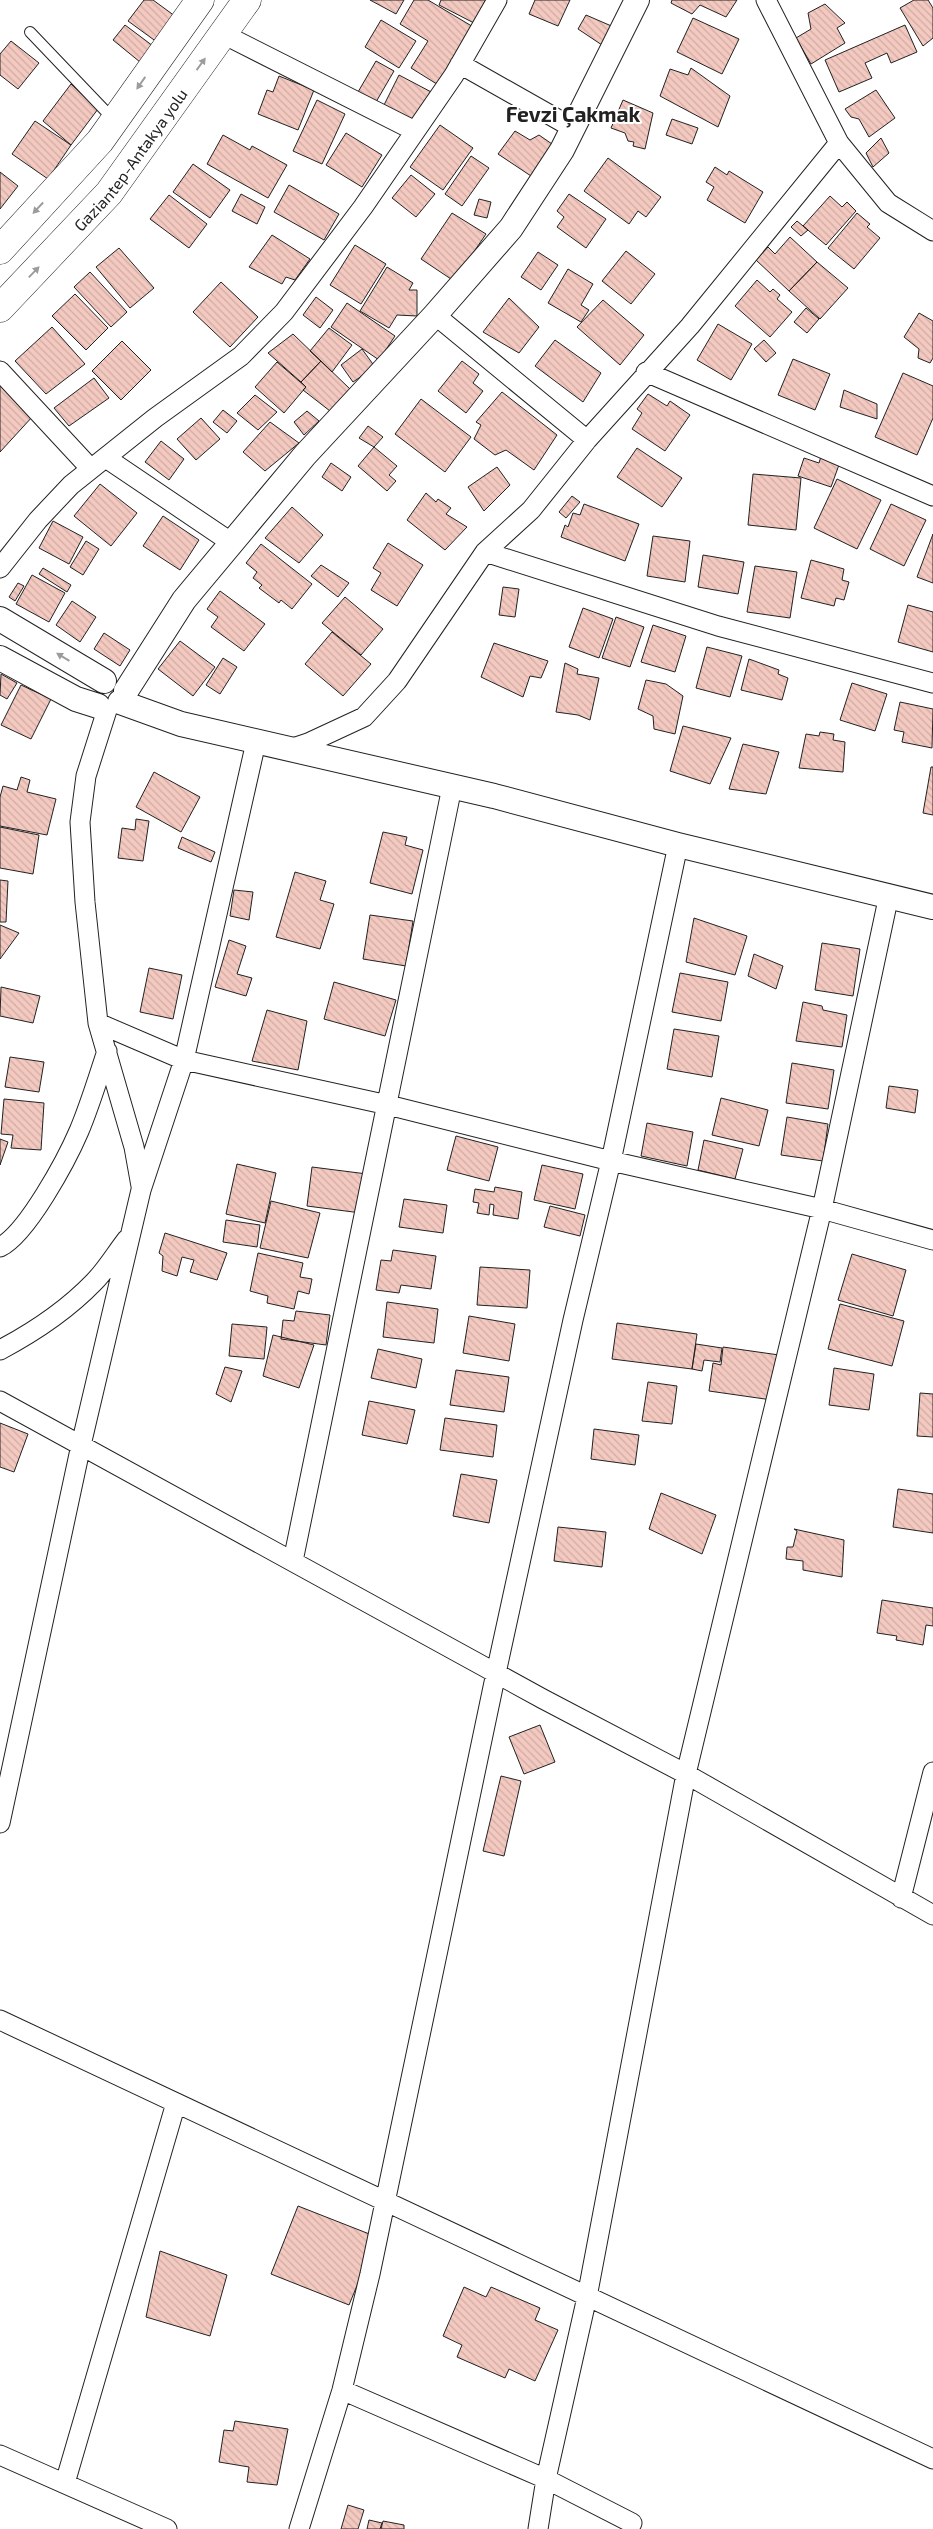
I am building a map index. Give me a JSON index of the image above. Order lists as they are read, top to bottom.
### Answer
{
  "streets": {
    "main road": ["Gaziantep-Antakya yolu"]
  },
  "districts": ["Fevzi Çakmak"]
}
